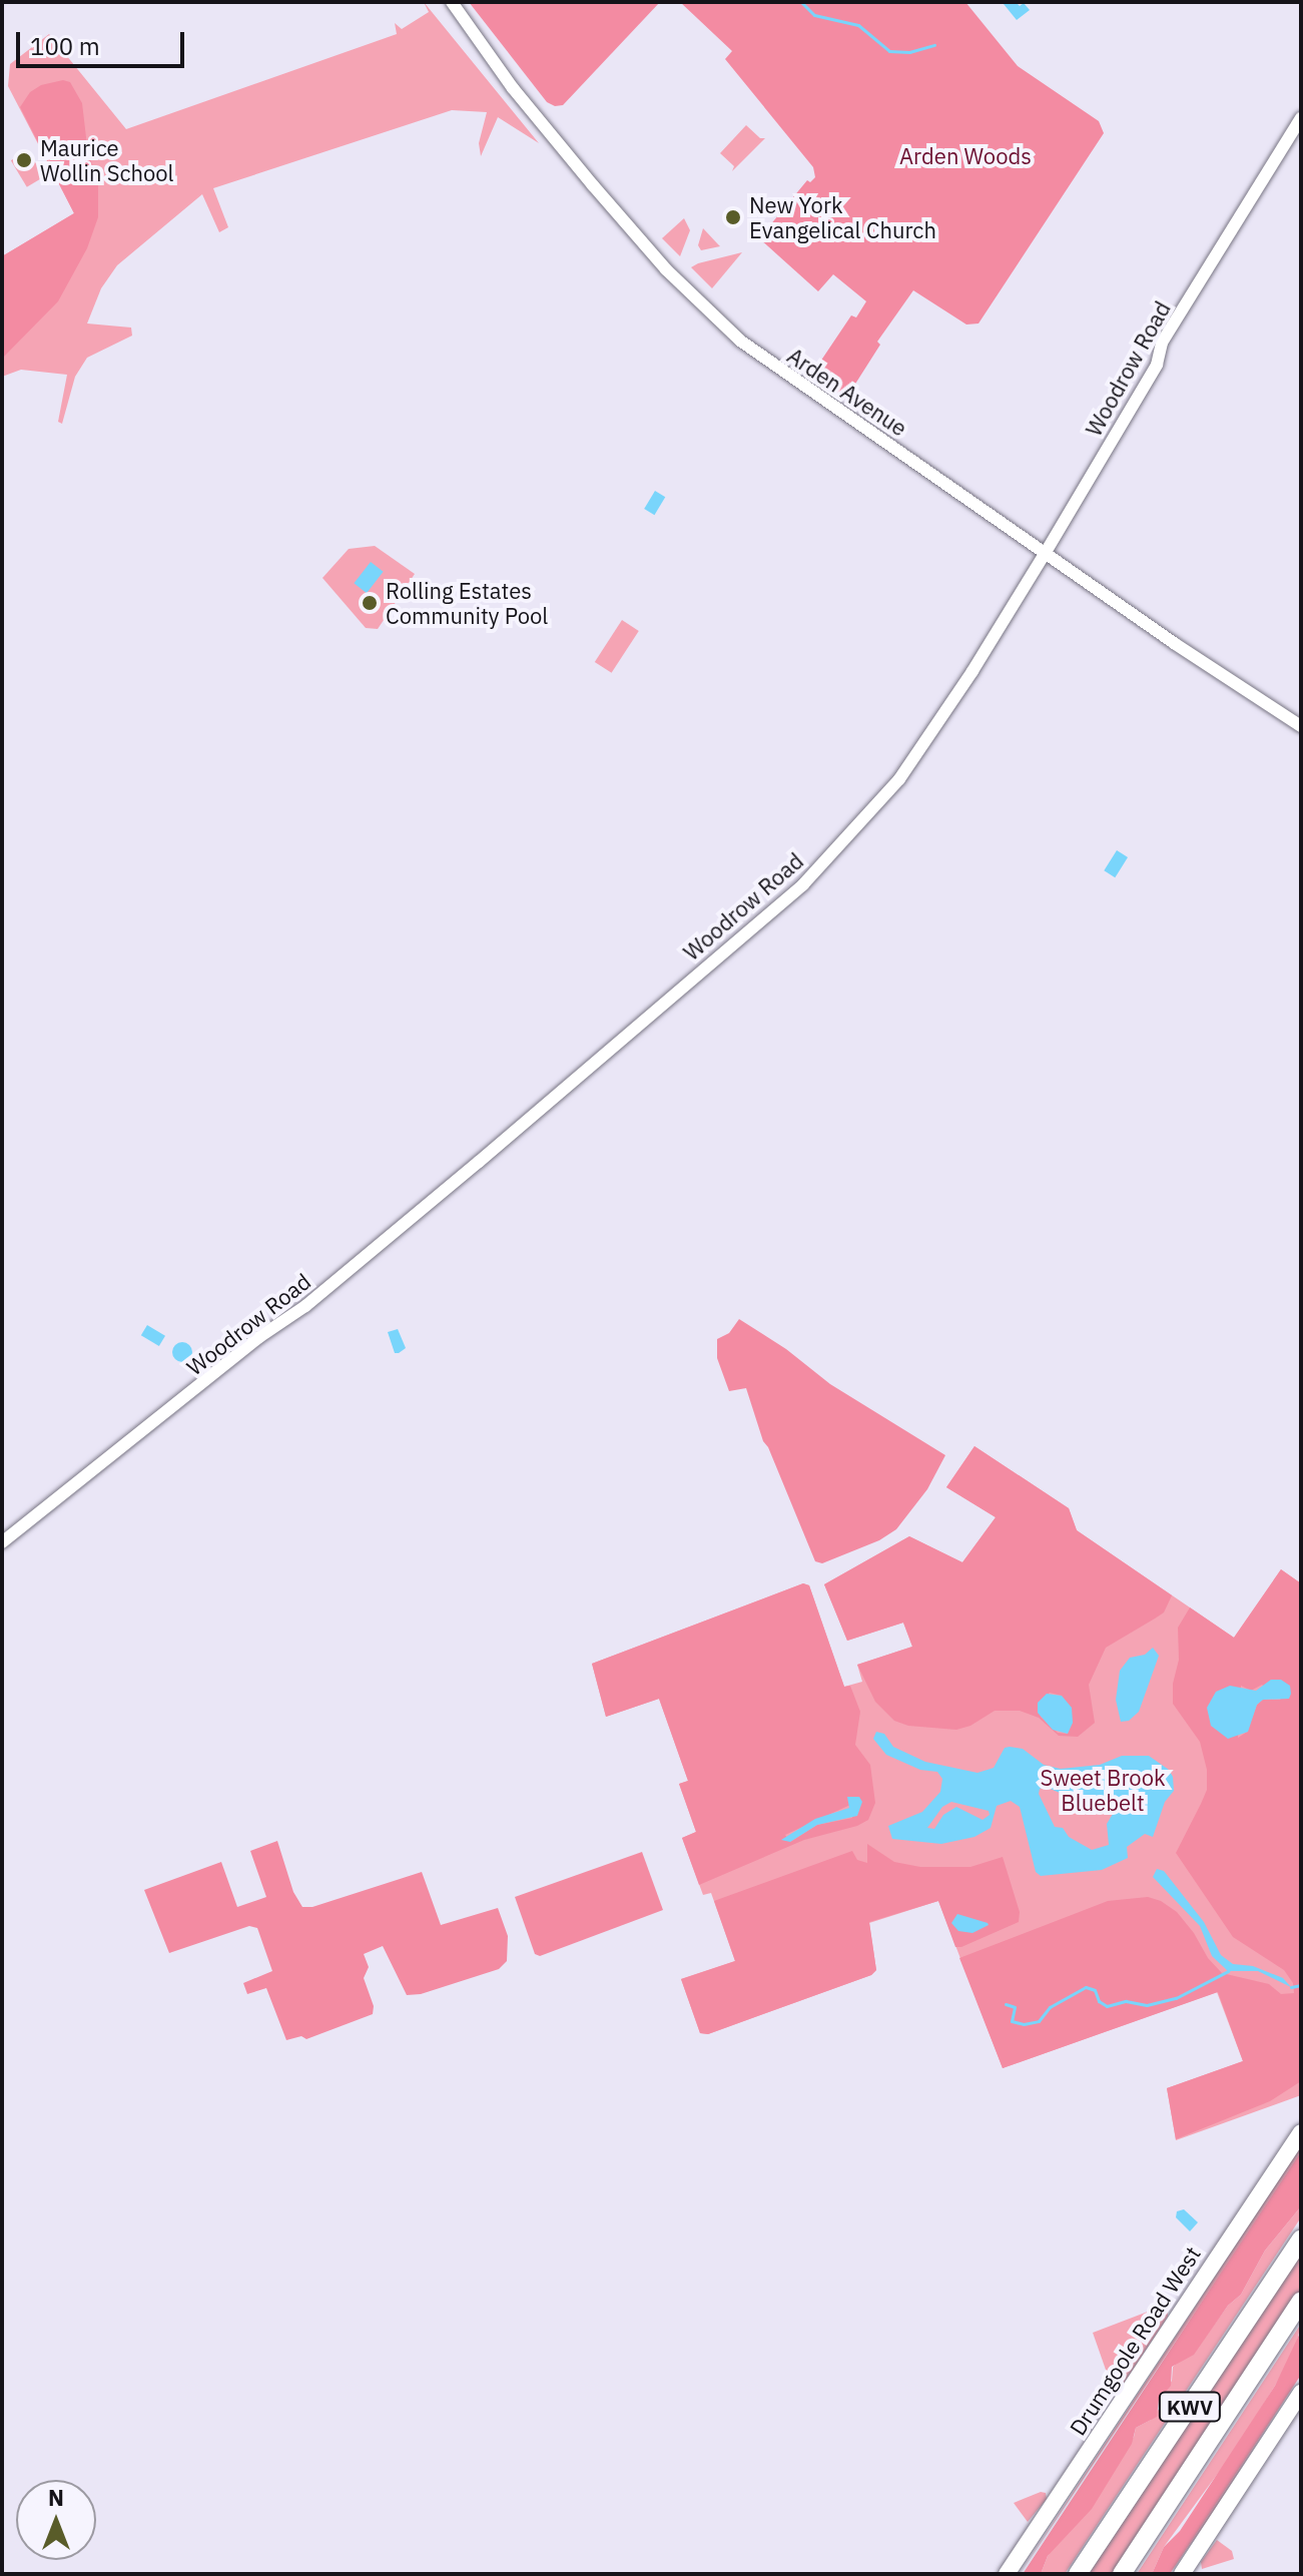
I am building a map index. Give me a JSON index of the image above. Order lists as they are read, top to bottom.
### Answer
{
  "streets": {
    "highway": ["KWV"],
    "main road": ["Drumgoole Road West"],
    "street": ["Woodrow Road", "Arden Avenue"]
  },
  "crossings": [
    ["Woodrow Road", "Arden Avenue"]
  ],
  "parks": ["Arden Woods", "Sweet Brook Bluebelt"],
  "places": ["Maurice Wollin School", "New York Evangelical Church", "Rolling Estates Community Pool"],
  "scale_bar": "100 m",
  "north": "top"
}
